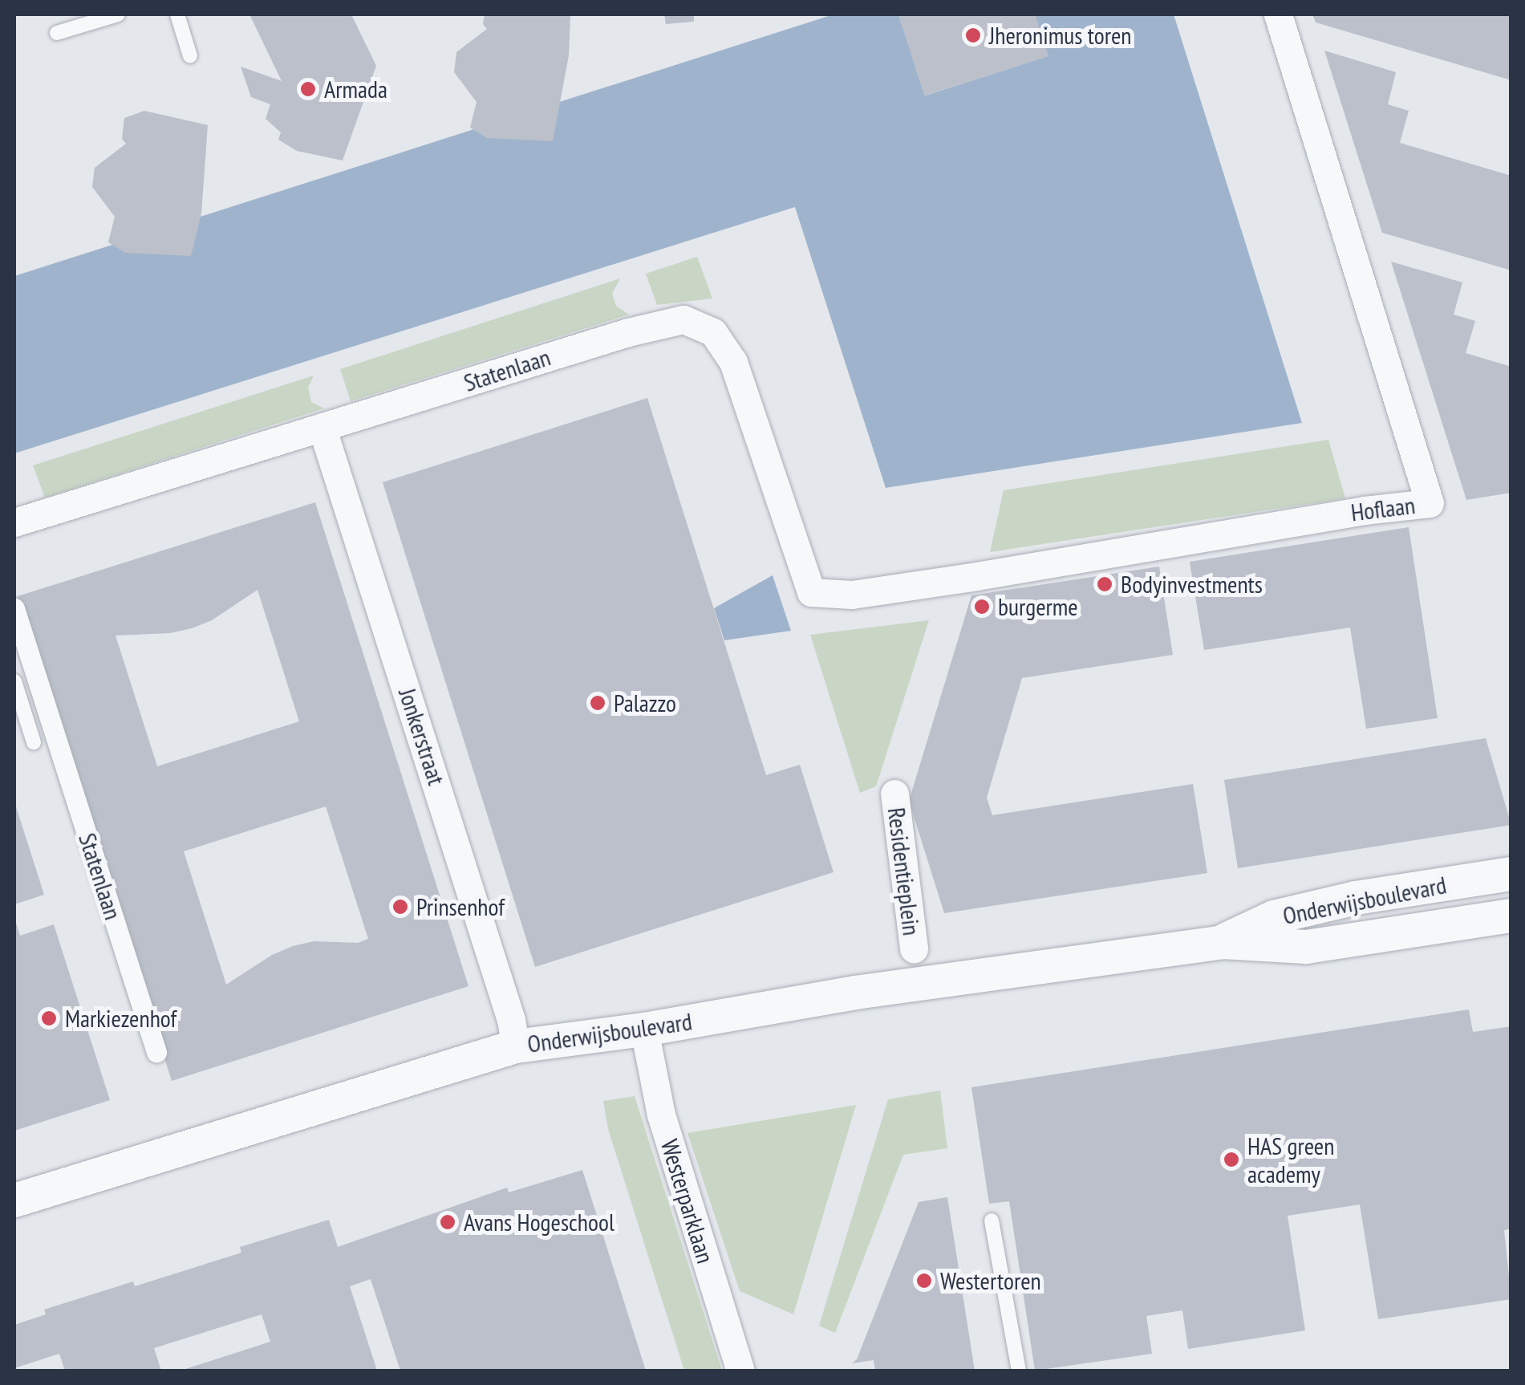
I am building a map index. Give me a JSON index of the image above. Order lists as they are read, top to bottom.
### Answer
{
  "streets": {
    "street": [
      "Statenlaan",
      "Hoflaan",
      "Jonkerstraat",
      "Residentieplein",
      "Onderwijsboulevard",
      "Westerparklaan"
    ]
  },
  "crossings": [
    ["Statenlaan", "Hoflaan"],
    ["Statenlaan", "Jonkerstraat"],
    ["Jonkerstraat", "Onderwijsboulevard"],
    ["Onderwijsboulevard", "Westerparklaan"]
  ],
  "places": [
    "Jheronimus toren",
    "Armada",
    "Bodyinvestments",
    "burgerme",
    "Palazzo",
    "Prinsenhof",
    "Markiezenhof",
    "HAS green academy",
    "Avans Hogeschool",
    "Westertoren"
  ]
}
